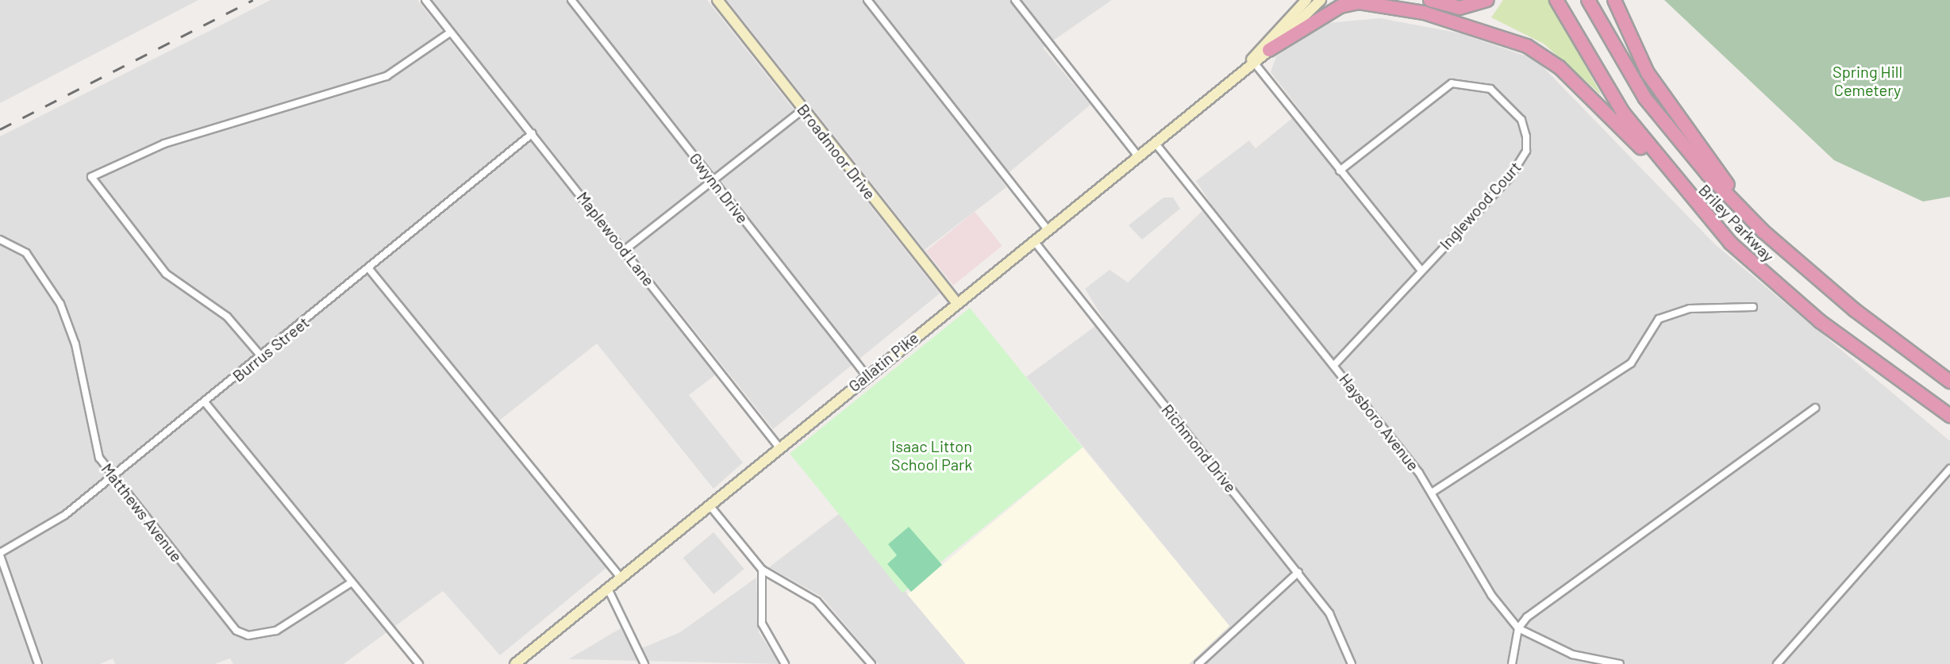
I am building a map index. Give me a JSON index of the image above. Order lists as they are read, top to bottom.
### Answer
{
  "streets": {
    "highway": ["Briley Parkway"],
    "main road": ["Broadmoor Drive", "Gallatin Pike"],
    "street": [
      "Gwynn Drive",
      "Inglewood Court",
      "Maplewood Lane",
      "Burrus Street",
      "Haysboro Avenue",
      "Richmond Drive",
      "Matthews Avenue"
    ]
  },
  "crossings": [
    ["Broadmoor Drive", "Gallatin Pike"],
    ["Gwynn Drive", "Gallatin Pike"],
    ["Inglewood Court", "Haysboro Avenue"],
    ["Maplewood Lane", "Burrus Street"],
    ["Maplewood Lane", "Gallatin Pike"],
    ["Burrus Street", "Matthews Avenue"],
    ["Gallatin Pike", "Haysboro Avenue"],
    ["Gallatin Pike", "Richmond Drive"]
  ],
  "parks": ["Spring Hill Cemetery", "Isaac Litton School Park"]
}
